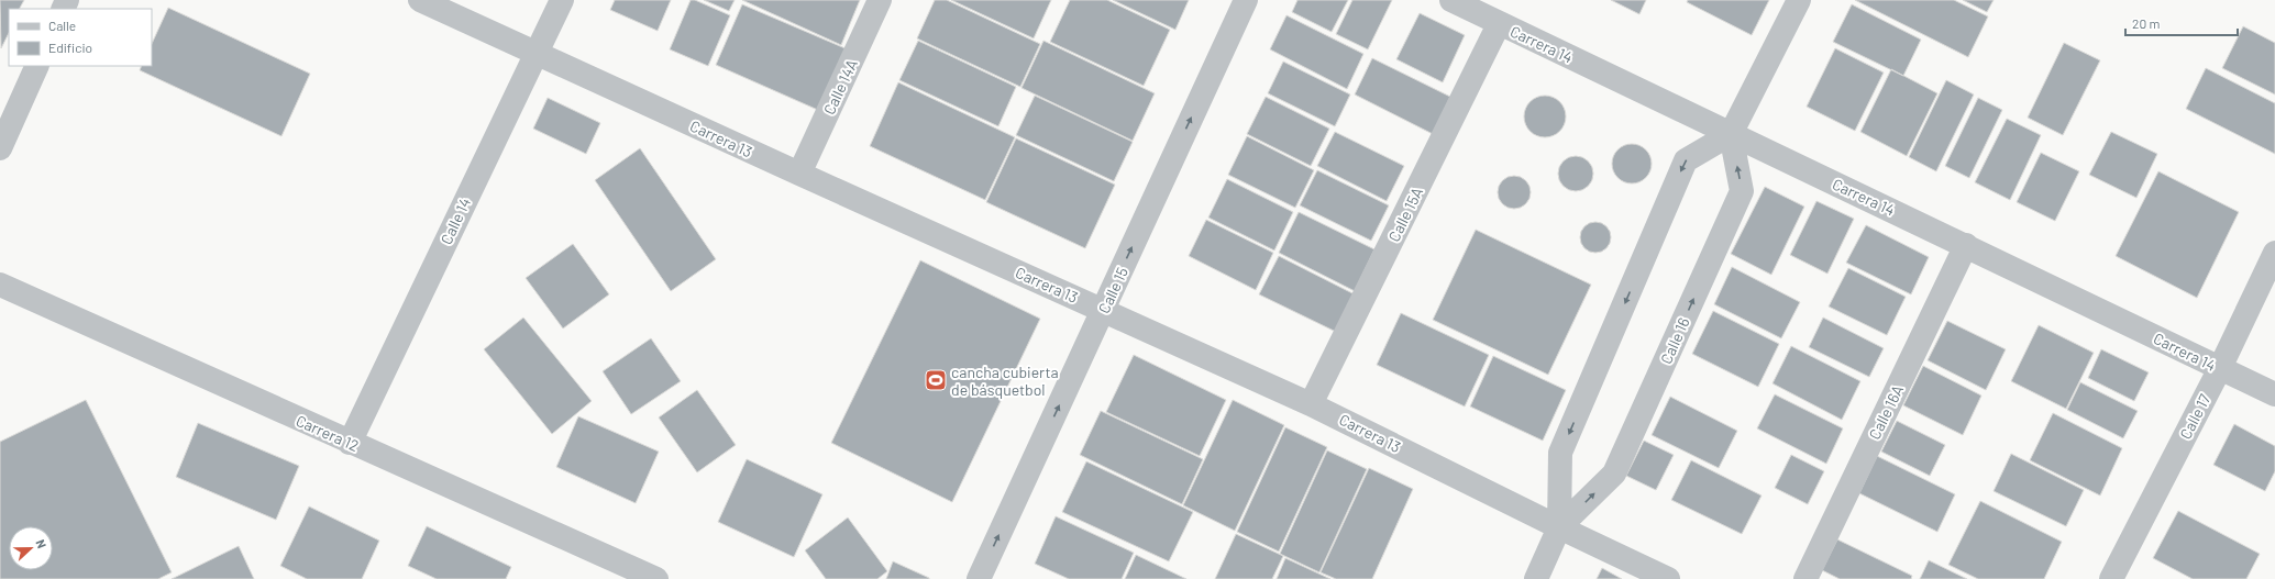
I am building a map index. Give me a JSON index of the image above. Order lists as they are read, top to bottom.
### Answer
{
  "streets": {
    "street": [
      "Carrera 14",
      "Calle 14A",
      "Carrera 13",
      "Calle 15A",
      "Calle 14",
      "Calle 15",
      "Calle 16",
      "Calle 16A",
      "Calle 17",
      "Carrera 12"
    ]
  },
  "crossings": [
    ["Carrera 14", "Calle 15A"],
    ["Carrera 14", "Calle 16"],
    ["Carrera 14", "Calle 16A"],
    ["Carrera 14", "Calle 17"],
    ["Calle 14A", "Carrera 13"],
    ["Carrera 13", "Calle 15A"],
    ["Carrera 13", "Calle 14"],
    ["Carrera 13", "Calle 15"],
    ["Carrera 13", "Calle 16"],
    ["Calle 14", "Carrera 12"]
  ],
  "one_way": ["Calle 15"],
  "places": {
    "sports": ["cancha cubierta de básquetbol"]
  },
  "legend": ["Calle", "Edificio"],
  "scale_bar": "20 m",
  "north": "right"
}
